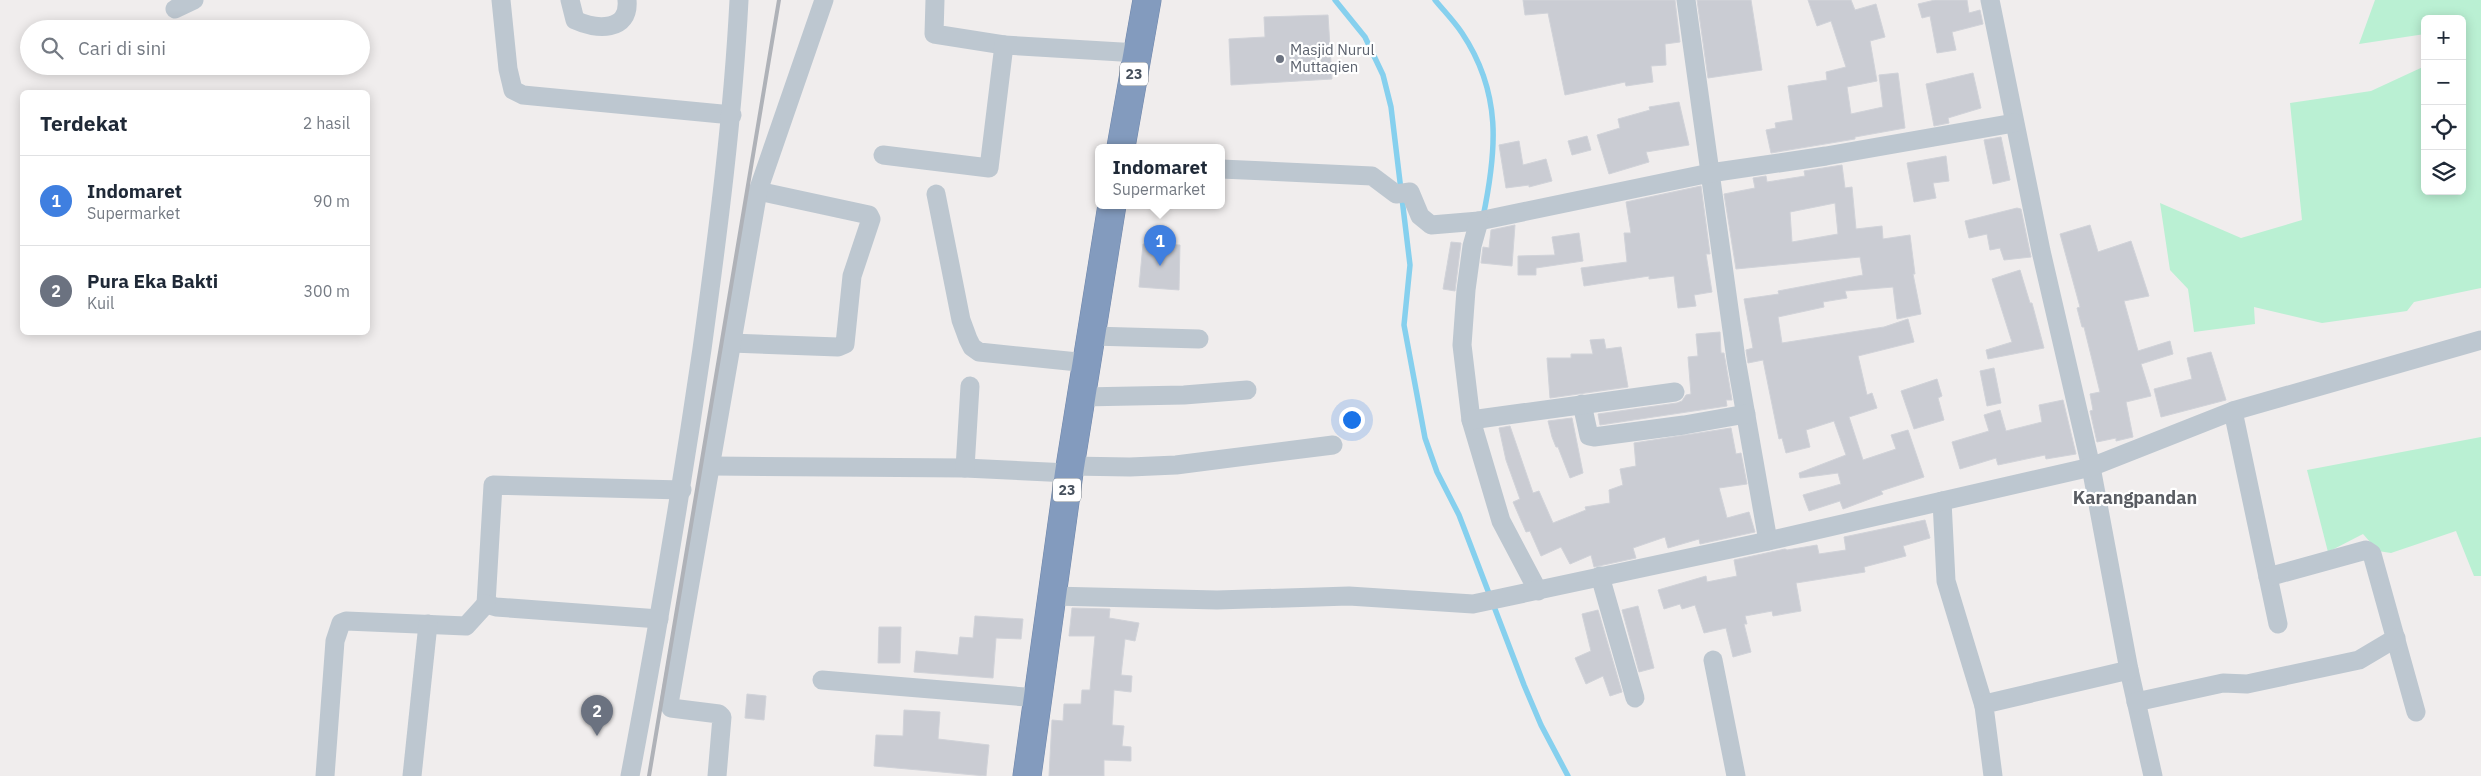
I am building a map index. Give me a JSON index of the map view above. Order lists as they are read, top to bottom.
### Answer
{
  "streets": {
    "highway": ["23"]
  },
  "districts": ["Karangpandan"],
  "places": ["Masjid Nurul Muttaqien"],
  "page": {
    "map_buttons": ["+", "−"],
    "search": "Cari di sini",
    "heading": ["Terdekat", "2 hasil"],
    "popup": ["Indomaret", "Supermarket"],
    "list": [
      {
        "mark": "1",
        "name": "Indomaret",
        "note": "Supermarket",
        "value": "90 m"
      },
      {
        "mark": "2",
        "name": "Pura Eka Bakti",
        "note": "Kuil",
        "value": "300 m"
      }
    ],
    "pins": ["1", "2"]
  }
}
